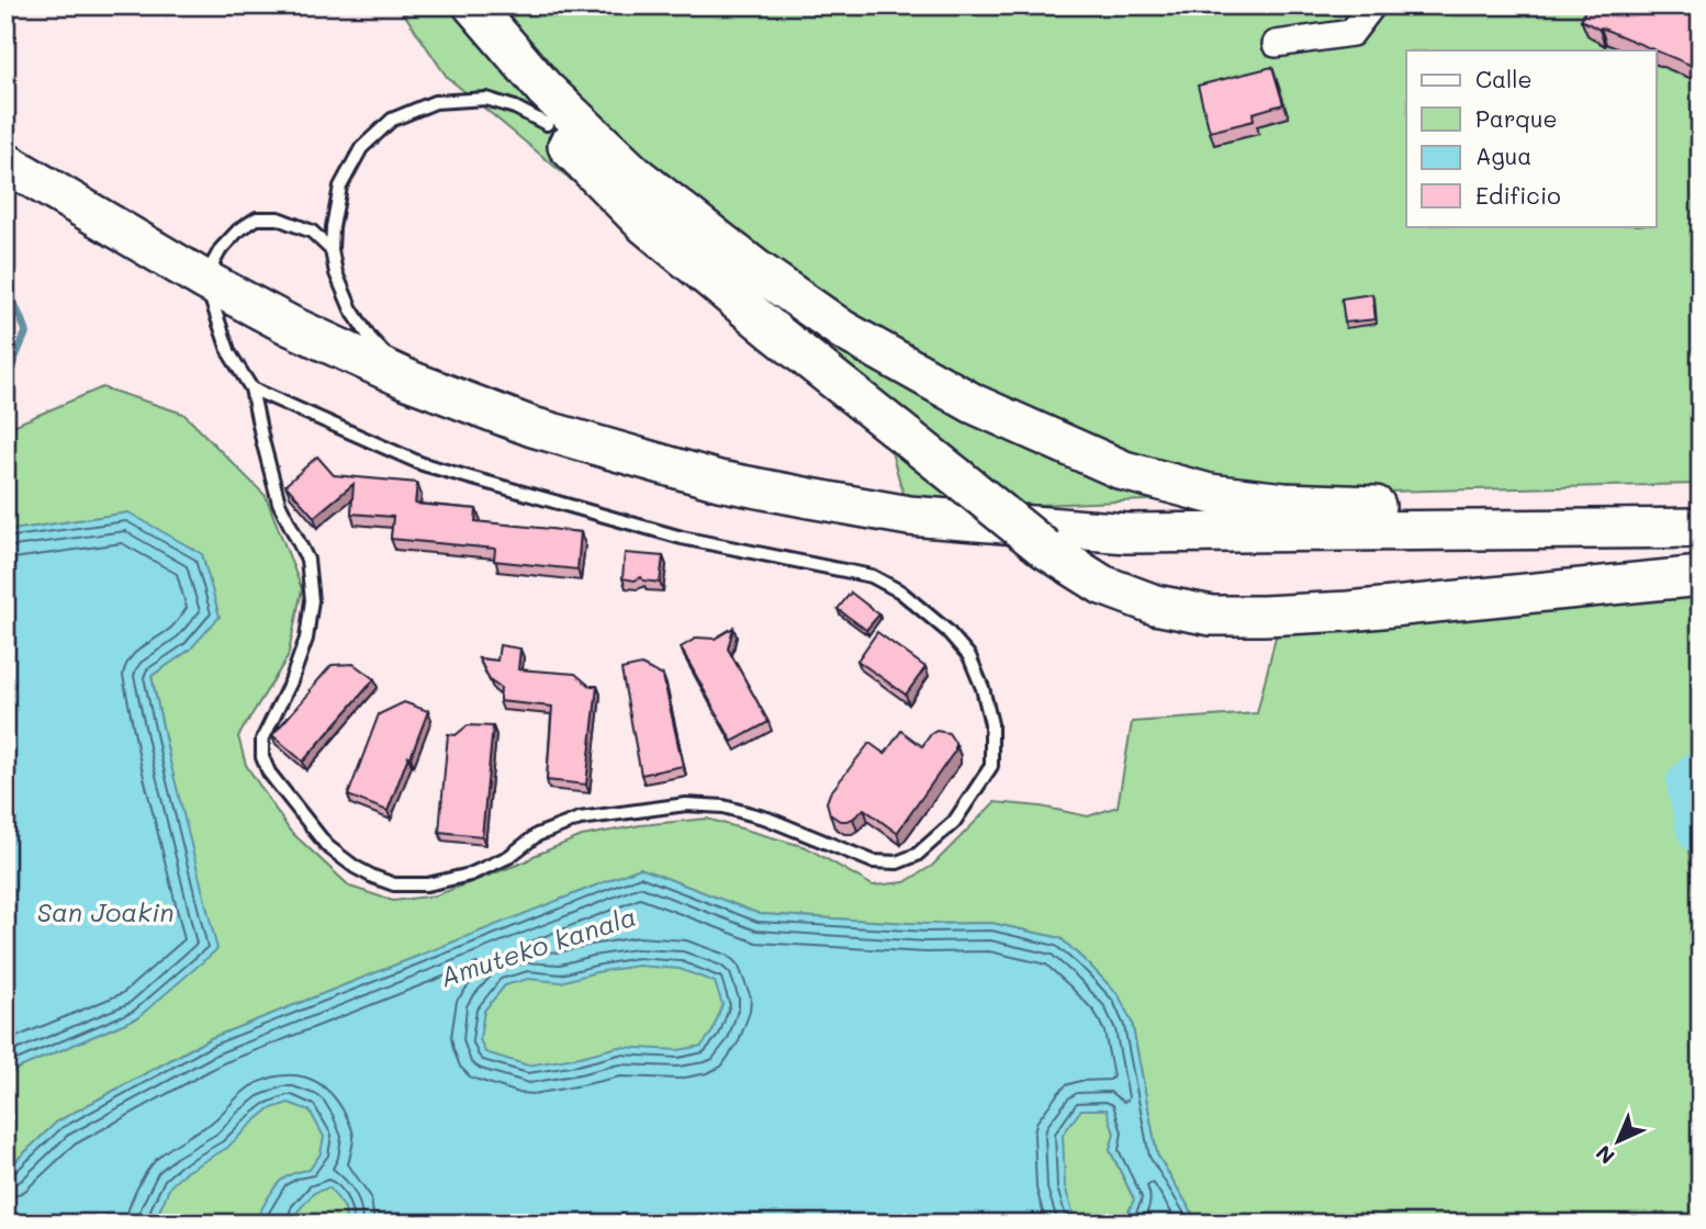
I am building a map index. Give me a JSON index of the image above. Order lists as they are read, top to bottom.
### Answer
{
  "water": ["San Joakin", "Amuteko kanala"],
  "legend": [
    "Calle",
    "Parque",
    "Agua",
    "Edificio"
  ],
  "north": "bottom left"
}
